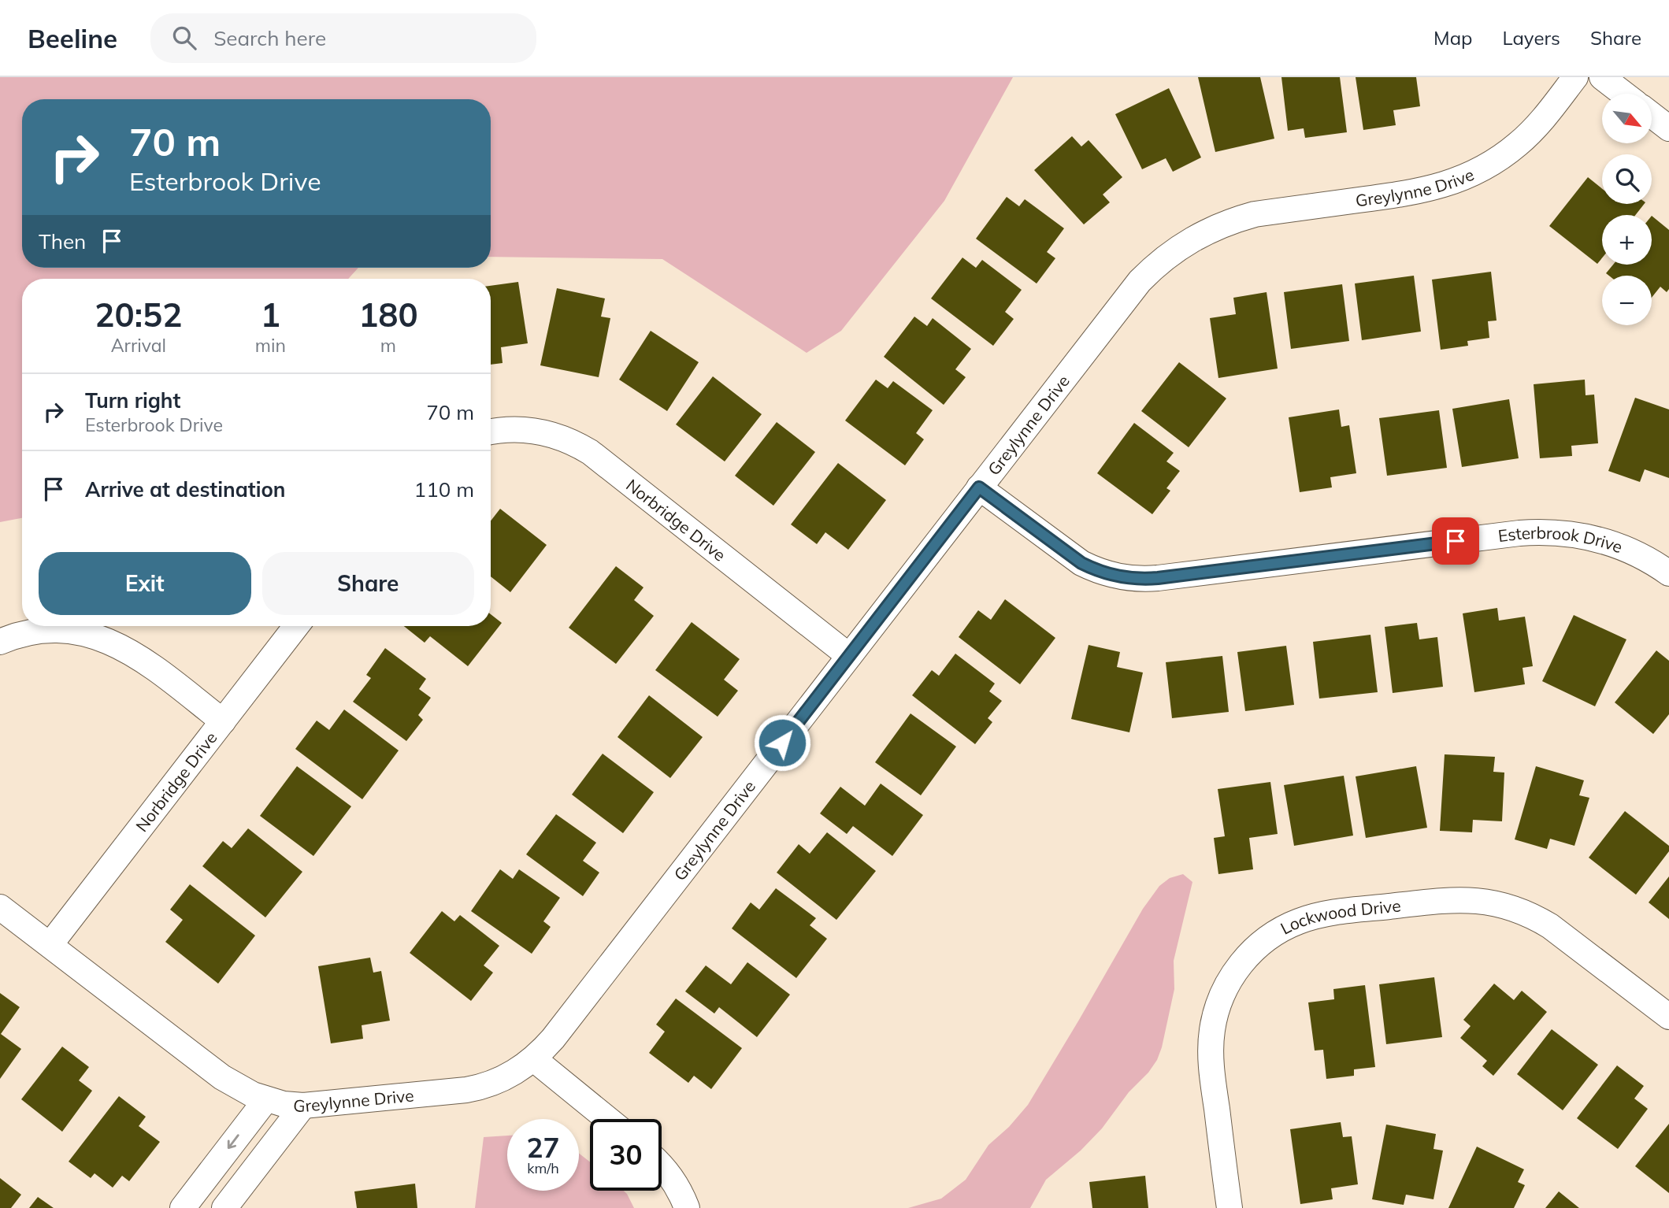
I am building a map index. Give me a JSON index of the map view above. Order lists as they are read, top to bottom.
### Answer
{
  "streets": {
    "street": [
      "Greylynne Drive",
      "Norbridge Drive",
      "Esterbrook Drive",
      "Lockwood Drive"
    ]
  },
  "crossings": [
    ["Greylynne Drive", "Norbridge Drive"],
    ["Greylynne Drive", "Esterbrook Drive"]
  ],
  "north": "bottom right",
  "page": {
    "header": "Beeline",
    "search": "Search here",
    "nav": ["Map", "Layers", "Share"],
    "map_buttons": ["+", "−"],
    "turn": ["70 m", "Esterbrook Drive"],
    "then": "Then",
    "eta": [
      "20:52",
      "Arrival",
      "1",
      "min",
      "180",
      "m"
    ],
    "list": [
      {
        "name": "Turn right",
        "note": "Esterbrook Drive",
        "value": "70 m"
      },
      {
        "name": "Arrive at destination",
        "value": "110 m"
      }
    ],
    "buttons": ["Exit", "Share"],
    "speed": "27 km/h",
    "limit": "30"
  }
}
